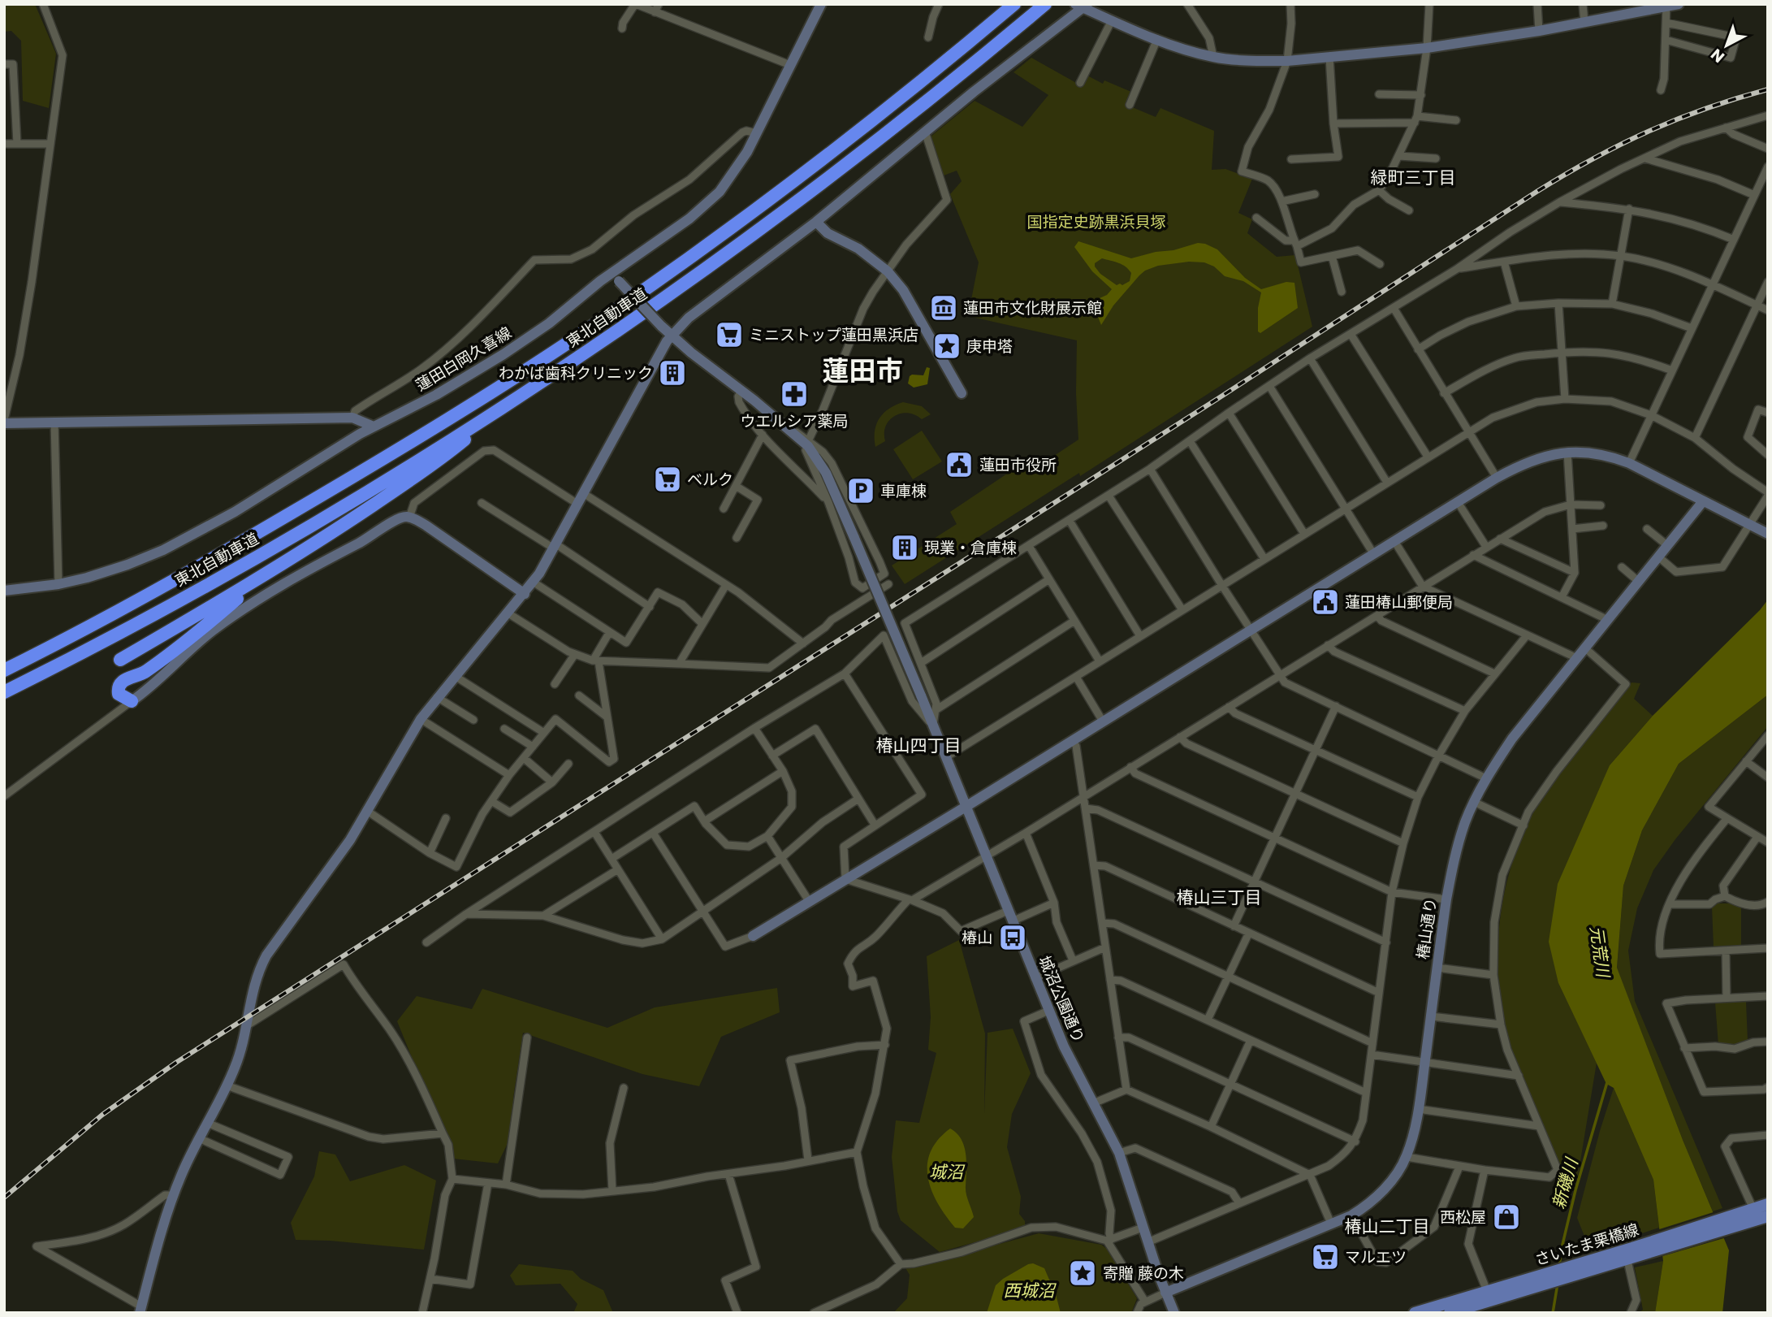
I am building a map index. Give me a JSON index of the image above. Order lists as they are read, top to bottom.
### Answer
{
  "streets": {
    "highway": ["東北自動車道"],
    "main road": ["さいたま栗橋線"],
    "street": ["蓮田白岡久喜線", "椿山通り", "城沼公園通り"]
  },
  "crossings": [
    ["椿山通り", "城沼公園通り"]
  ],
  "districts": [
    "緑町三丁目",
    "蓮田市",
    "椿山四丁目",
    "椿山三丁目",
    "椿山二丁目"
  ],
  "water": [
    "元荒川",
    "城沼",
    "新磯川",
    "西城沼"
  ],
  "parks": ["国指定史跡黒浜貝塚"],
  "places": {
    "museum": ["蓮田市文化財展示館"],
    "supermarket": ["ミニストップ蓮田黒浜店", "ベルク", "マルエツ"],
    "place": ["庚申塔", "寄贈 藤の木"],
    "building": ["わかば歯科クリニック", "現業・倉庫棟"],
    "pharmacy": ["ウエルシア薬局"],
    "public building": ["蓮田市役所", "蓮田椿山郵便局"],
    "parking": ["車庫棟"],
    "bus stop": ["椿山"],
    "shop": ["西松屋"]
  },
  "north": "bottom left"
}
